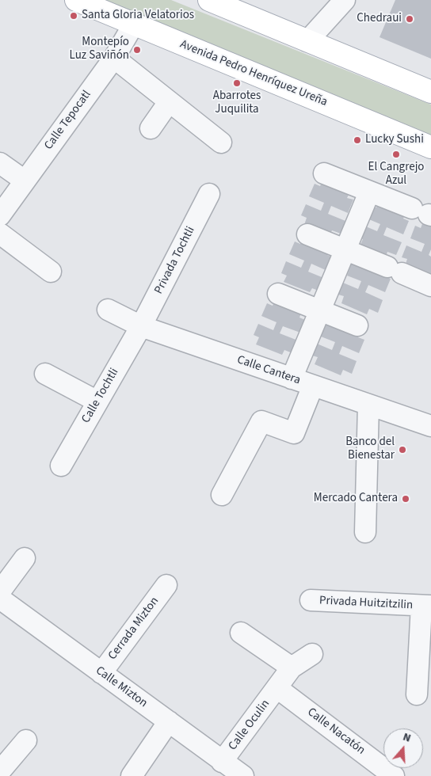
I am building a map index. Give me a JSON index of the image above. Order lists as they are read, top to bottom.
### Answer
{
  "streets": {
    "main road": ["Avenida Pedro Henríquez Ureña"],
    "street": [
      "Calle Tepocatl",
      "Privada Tochtli",
      "Calle Cantera",
      "Calle Tochtli",
      "Privada Huitzitzilin",
      "Cerrada Mizton",
      "Calle Mizton",
      "Calle Oculin",
      "Calle Nacatón"
    ]
  },
  "crossings": [
    ["Avenida Pedro Henríquez Ureña", "Calle Tepocatl"],
    ["Privada Tochtli", "Calle Cantera"],
    ["Privada Tochtli", "Calle Tochtli"],
    ["Calle Cantera", "Calle Tochtli"],
    ["Cerrada Mizton", "Calle Mizton"],
    ["Calle Mizton", "Calle Oculin"],
    ["Calle Oculin", "Calle Nacatón"]
  ],
  "places": [
    "Santa Gloria Velatorios",
    "Chedraui",
    "Montepío Luz Saviñón",
    "Abarrotes Juquilita",
    "Lucky Sushi",
    "El Cangrejo Azul",
    "Banco del Bienestar",
    "Mercado Cantera"
  ],
  "north": "top"
}
